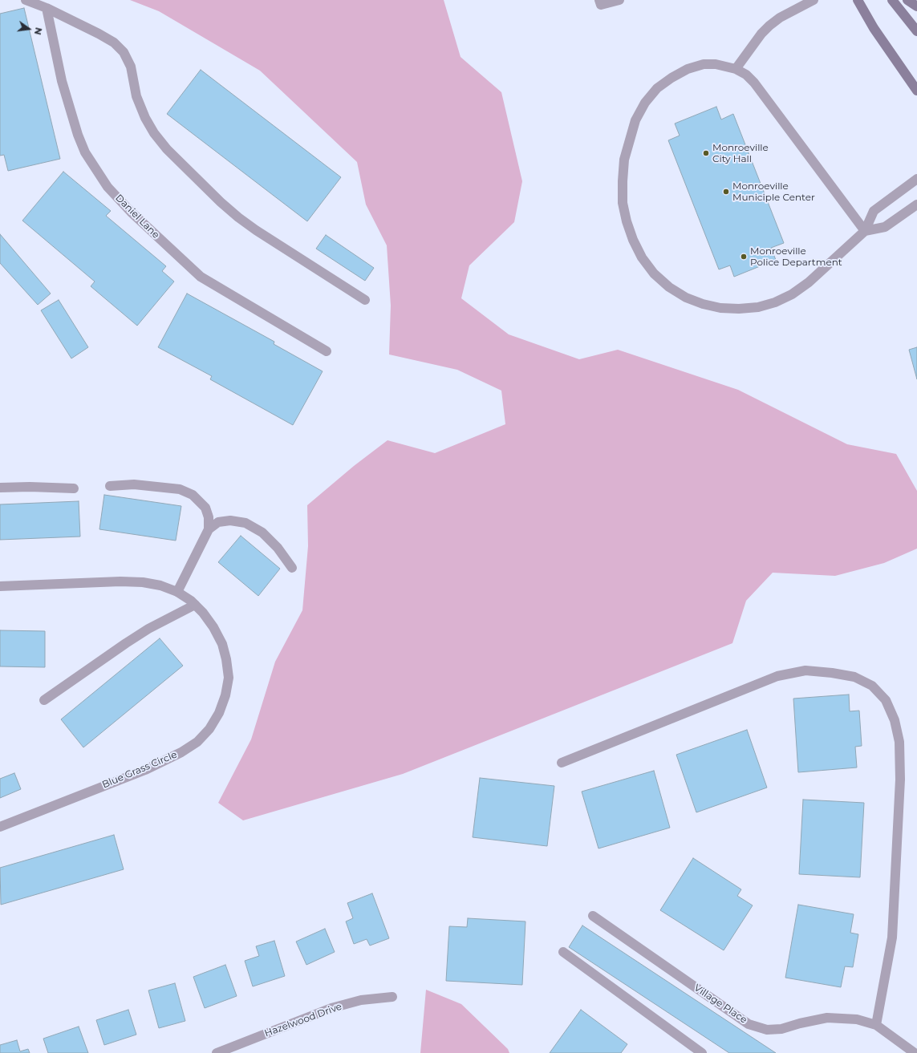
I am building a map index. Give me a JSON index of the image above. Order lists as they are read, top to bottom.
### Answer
{
  "streets": {
    "street": [
      "Daniel Lane",
      "Blue Grass Circle",
      "Village Place",
      "Hazelwood Drive"
    ]
  },
  "places": ["Monroeville City Hall", "Monroeville Municiple Center", "Monroeville Police Department"],
  "north": "right"
}
